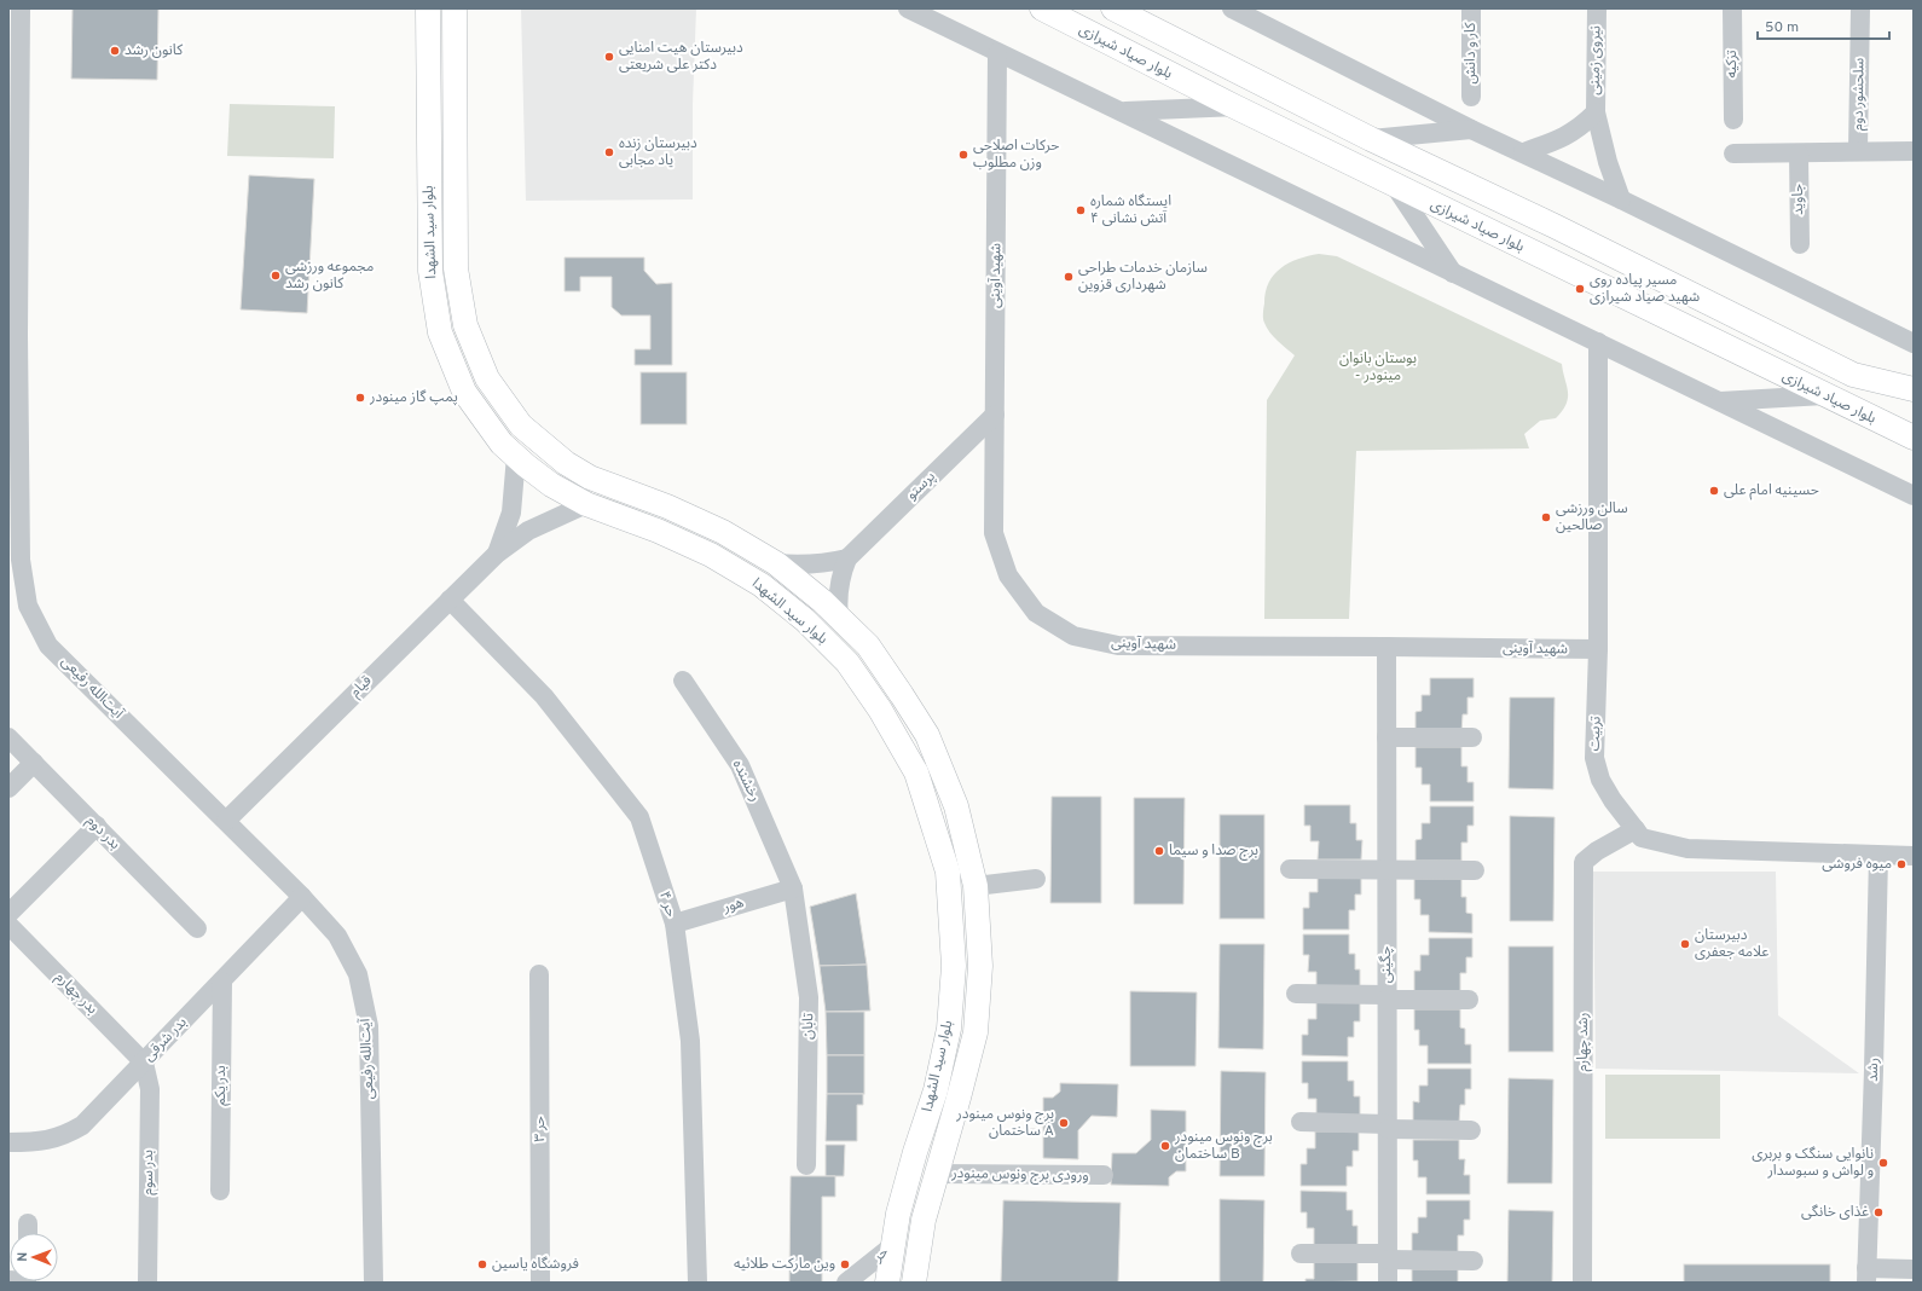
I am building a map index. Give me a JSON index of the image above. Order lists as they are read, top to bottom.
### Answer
{
  "streets": {
    "main road": ["بلوار صیاد شیرازی", "بلوار سید الشهدا"],
    "street": [
      "کار و دانش",
      "نیروی زمینی",
      "تزکیه",
      "سلحشور دوم",
      "جاوید",
      "شهید آوینی",
      "پرستو",
      "قیام",
      "آیت‌الله رفیعی",
      "تربیت",
      "رخشنده",
      "بدر دوم",
      "حر ۴",
      "هور",
      "چگینی",
      "بدر چهارم",
      "تابان",
      "بدر شرقی",
      "رشد چهارم",
      "رشد",
      "بدر یکم",
      "حر ۳",
      "بدر سوم",
      "ورودی برج ونوس مینودر",
      "حر"
    ]
  },
  "crossings": [
    ["بلوار سید الشهدا", "پرستو"],
    ["بلوار سید الشهدا", "قیام"],
    ["بلوار سید الشهدا", "ورودی برج ونوس مینودر"],
    ["بلوار سید الشهدا", "حر"],
    ["شهید آوینی", "پرستو"],
    ["شهید آوینی", "تربیت"],
    ["شهید آوینی", "چگینی"],
    ["قیام", "آیت‌الله رفیعی"],
    ["قیام", "حر ۴"],
    ["آیت‌الله رفیعی", "بدر شرقی"],
    ["تربیت", "رشد چهارم"],
    ["تربیت", "رشد"],
    ["رخشنده", "هور"],
    ["رخشنده", "تابان"],
    ["حر ۴", "هور"],
    ["هور", "تابان"],
    ["بدر چهارم", "بدر شرقی"],
    ["بدر چهارم", "بدر سوم"],
    ["بدر شرقی", "بدر یکم"],
    ["بدر شرقی", "بدر سوم"]
  ],
  "parks": ["بوستان بانوان - مینودر"],
  "places": [
    "کانون رشد",
    "دبیرستان هیت امنایی دکتر علی شریعتی",
    "دبیرستان زنده یاد مجابی",
    "حرکات اصلاحی وزن مطلوب",
    "ایستگاه شماره ۴ آتش نشانی",
    "مجموعه ورزشی کانون رشد",
    "سازمان خدمات طراحی شهرداری قزوین",
    "مسیر پیاده روی شهید صیاد شیرازی",
    "پمپ گاز مینودر",
    "حسینیه امام علی",
    "سالن ورزشی صالحین",
    "برج صدا و سیما",
    "میوه فروشی",
    "دبیرستان علامه جعفری",
    "برج ونوس مینودر ساختمان A",
    "برج ونوس مینودر ساختمان B",
    "نانوایی سنگک و بربری و لواش و سبوسدار",
    "غذای خانگی",
    "فروشگاه یاسین",
    "وین مارکت طلائیه"
  ],
  "scale_bar": "50 m",
  "north": "left"
}
